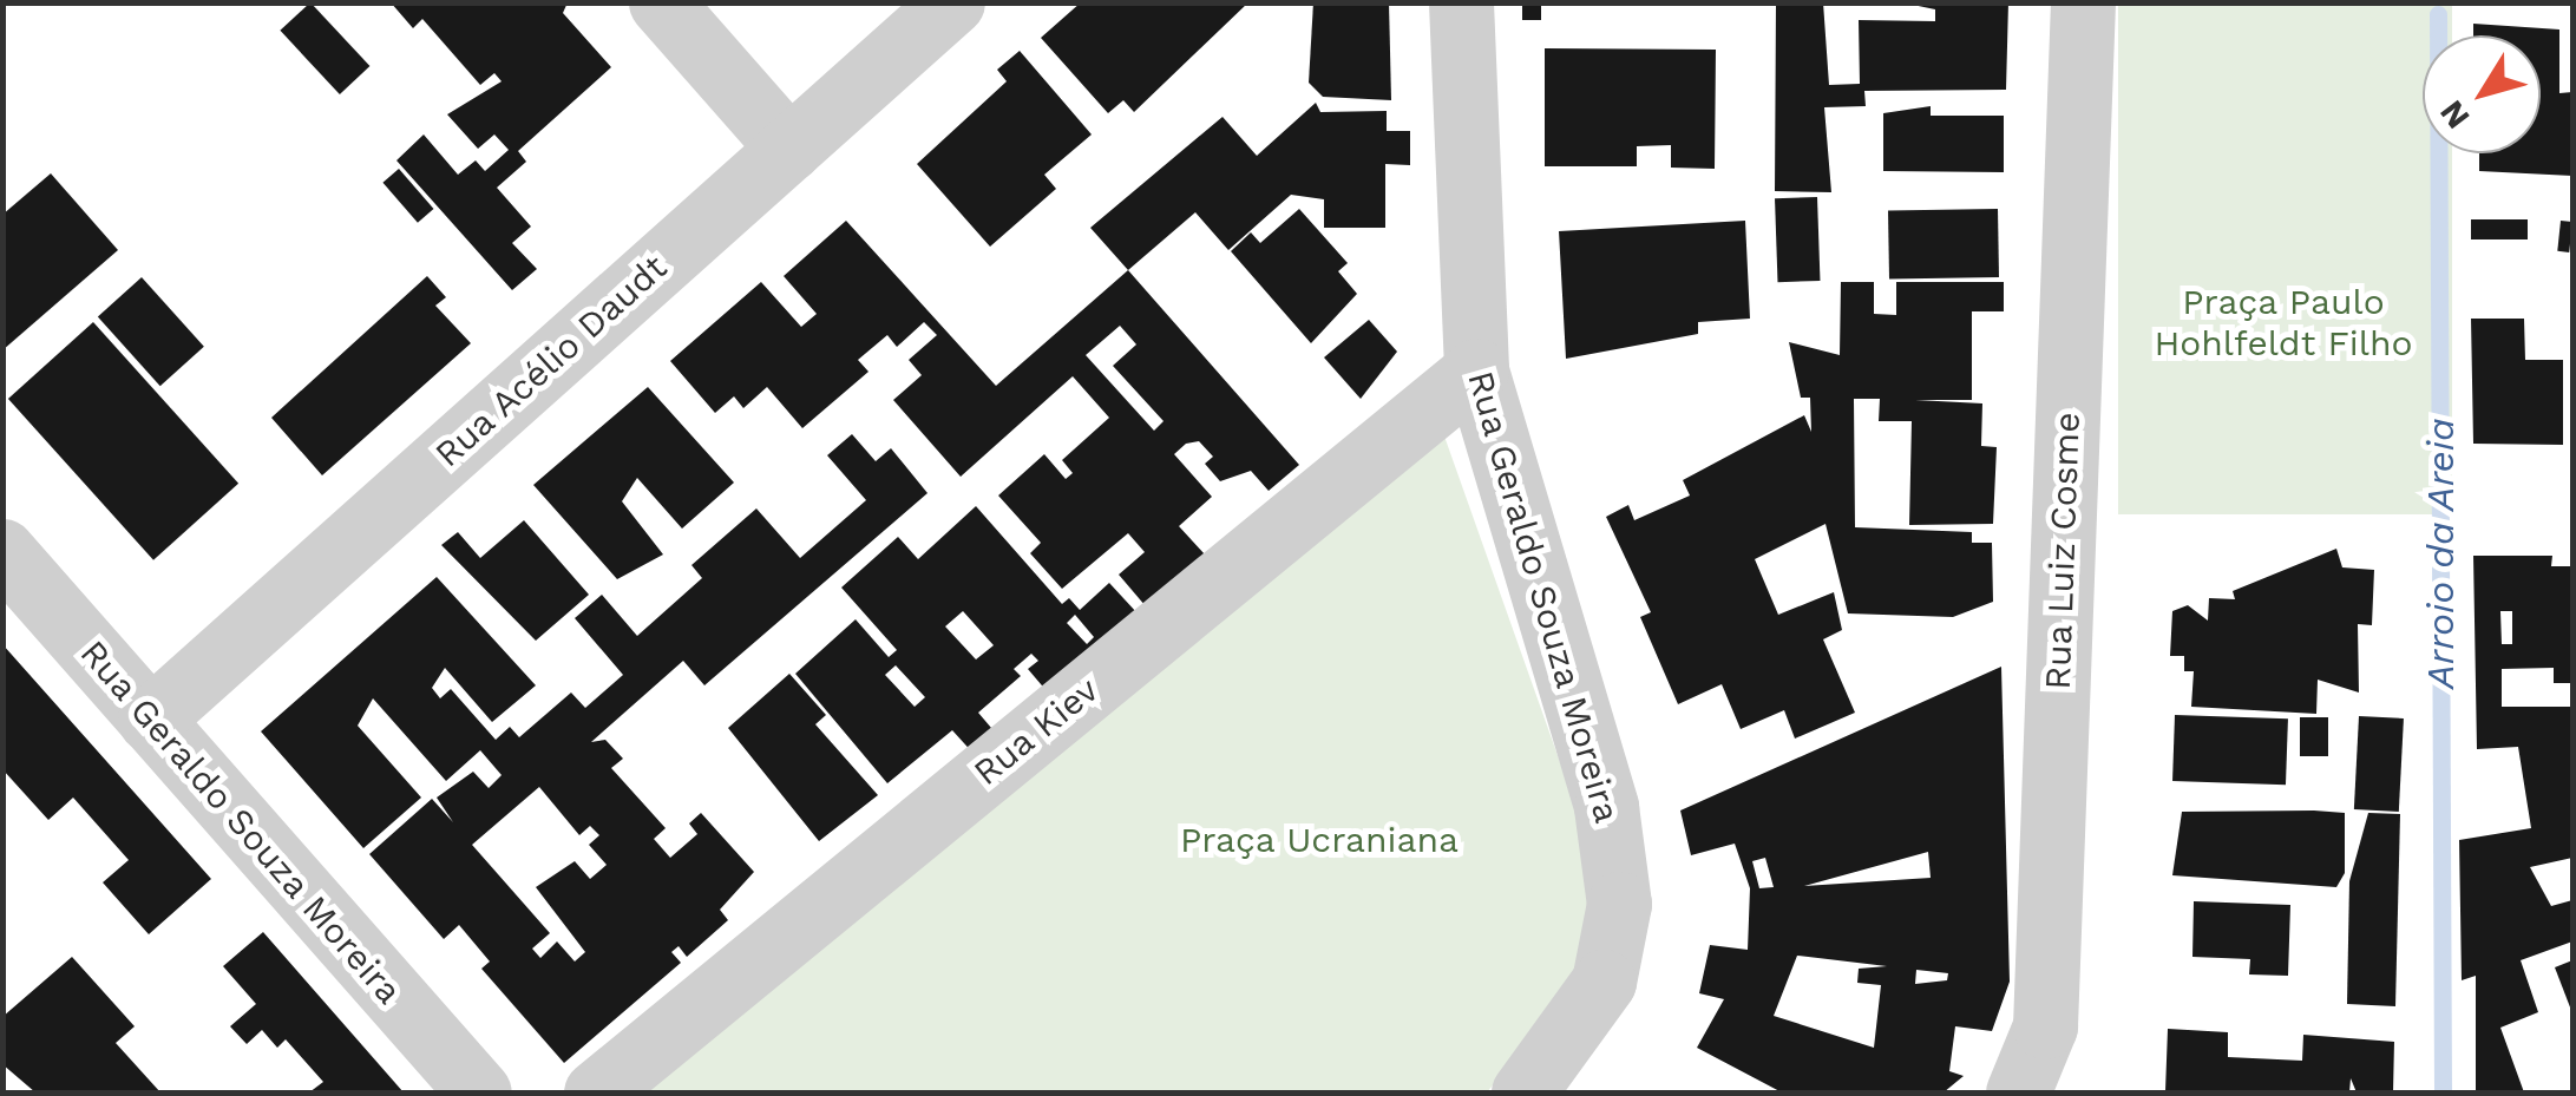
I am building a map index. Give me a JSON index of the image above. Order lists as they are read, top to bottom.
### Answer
{
  "streets": {
    "street": [
      "Rua Acélio Daudt",
      "Rua Luiz Cosme",
      "Rua Geraldo Souza Moreira",
      "Rua Kiev"
    ]
  },
  "crossings": [
    ["Rua Acélio Daudt", "Rua Geraldo Souza Moreira"],
    ["Rua Geraldo Souza Moreira", "Rua Kiev"]
  ],
  "water": ["Arroio da Areia"],
  "parks": ["Praça Paulo Hohlfeldt Filho", "Praça Ucraniana"],
  "north": "bottom left"
}
